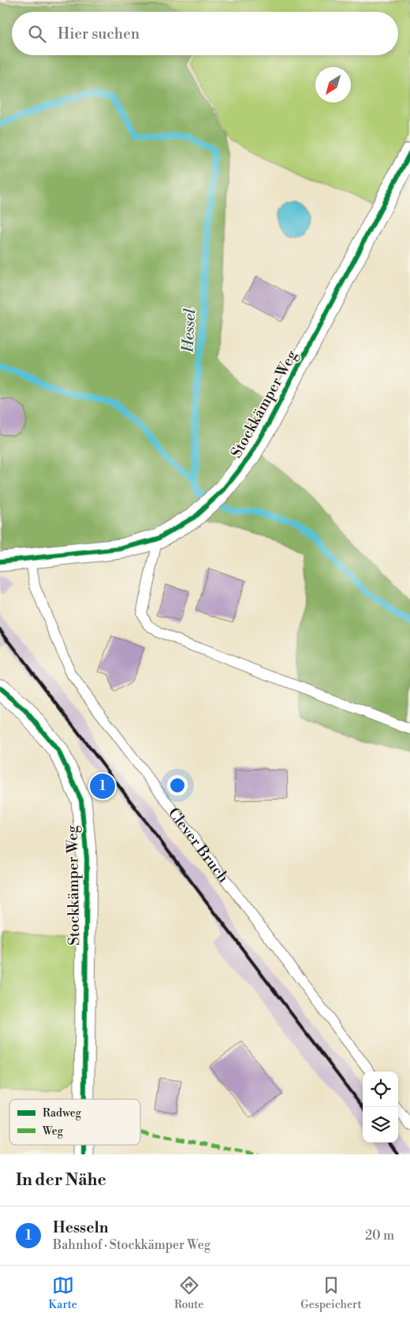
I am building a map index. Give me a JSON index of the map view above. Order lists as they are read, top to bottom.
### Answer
{
  "streets": {
    "street": ["Stockkämper Weg"],
    "lane": ["Clever Bruch"]
  },
  "crossings": [
    ["Stockkämper Weg", "Clever Bruch"]
  ],
  "water": ["Hessel"],
  "legend": ["Radweg", "Weg"],
  "north": "bottom left",
  "page": {
    "search": "Hier suchen",
    "pins": "1",
    "heading": "In der Nähe",
    "list": [
      {
        "mark": "1",
        "name": "Hesseln",
        "note": "Bahnhof · Stockkämper Weg",
        "value": "20 m"
      }
    ],
    "nav": ["Karte", "Route", "Gespeichert"]
  }
}
